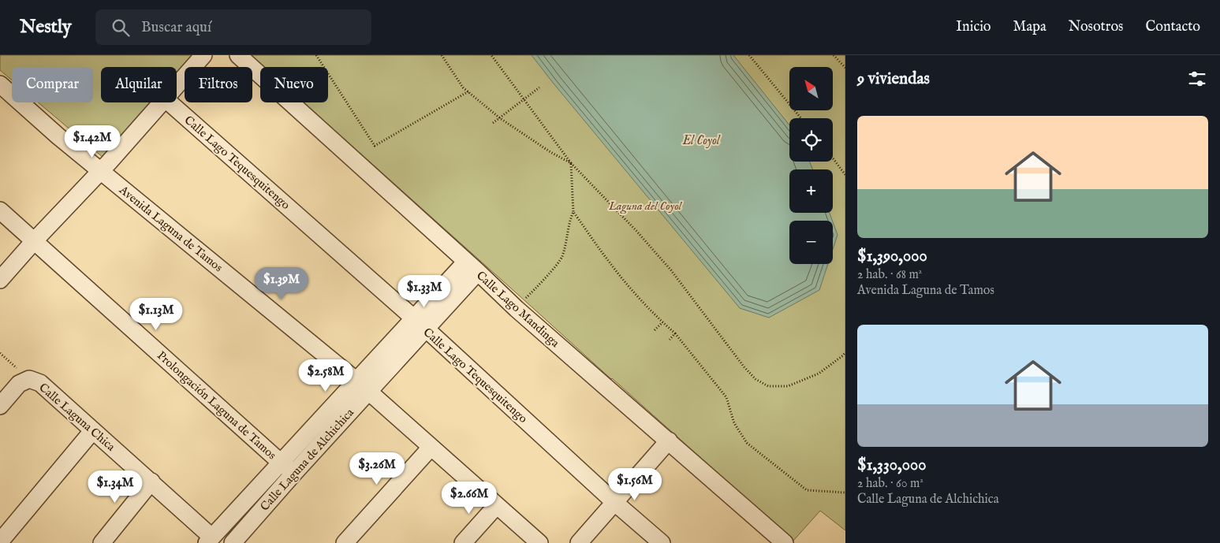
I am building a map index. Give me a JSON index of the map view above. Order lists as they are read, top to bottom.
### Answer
{
  "streets": {
    "street": [
      "Calle Lago Tequesquitengo",
      "Avenida Laguna de Tamos",
      "Calle Lago Mandinga",
      "Prolongación Laguna de Tamos",
      "Calle Laguna Chica",
      "Calle Laguna de Alchichica"
    ]
  },
  "crossings": [
    ["Calle Lago Tequesquitengo", "Calle Laguna de Alchichica"],
    ["Avenida Laguna de Tamos", "Calle Laguna de Alchichica"],
    ["Calle Lago Mandinga", "Calle Laguna de Alchichica"],
    ["Prolongación Laguna de Tamos", "Calle Laguna de Alchichica"],
    ["Calle Laguna Chica", "Calle Laguna de Alchichica"]
  ],
  "water": ["El Coyol"],
  "parks": ["Laguna del Coyol"],
  "north": "top left",
  "page": {
    "header": "Nestly",
    "search": "Buscar aquí",
    "nav": [
      "Inicio",
      "Mapa",
      "Nosotros",
      "Contacto"
    ],
    "heading": "9 viviendas",
    "map_buttons": ["+", "−"],
    "chip": [
      "Comprar",
      "Alquilar",
      "Filtros",
      "Nuevo"
    ],
    "list": [
      {
        "name": "$1,390,000",
        "note": "2 hab. · 68 m² · Avenida Laguna de Tamos"
      },
      {
        "name": "$1,330,000",
        "note": "2 hab. · 60 m² · Calle Laguna de Alchichica"
      }
    ],
    "price": [
      "$1.42M",
      "$1.39M",
      "$1.33M",
      "$1.13M",
      "$2.58M",
      "$3.26M",
      "$1.56M",
      "$1.34M",
      "$2.66M"
    ]
  }
}
